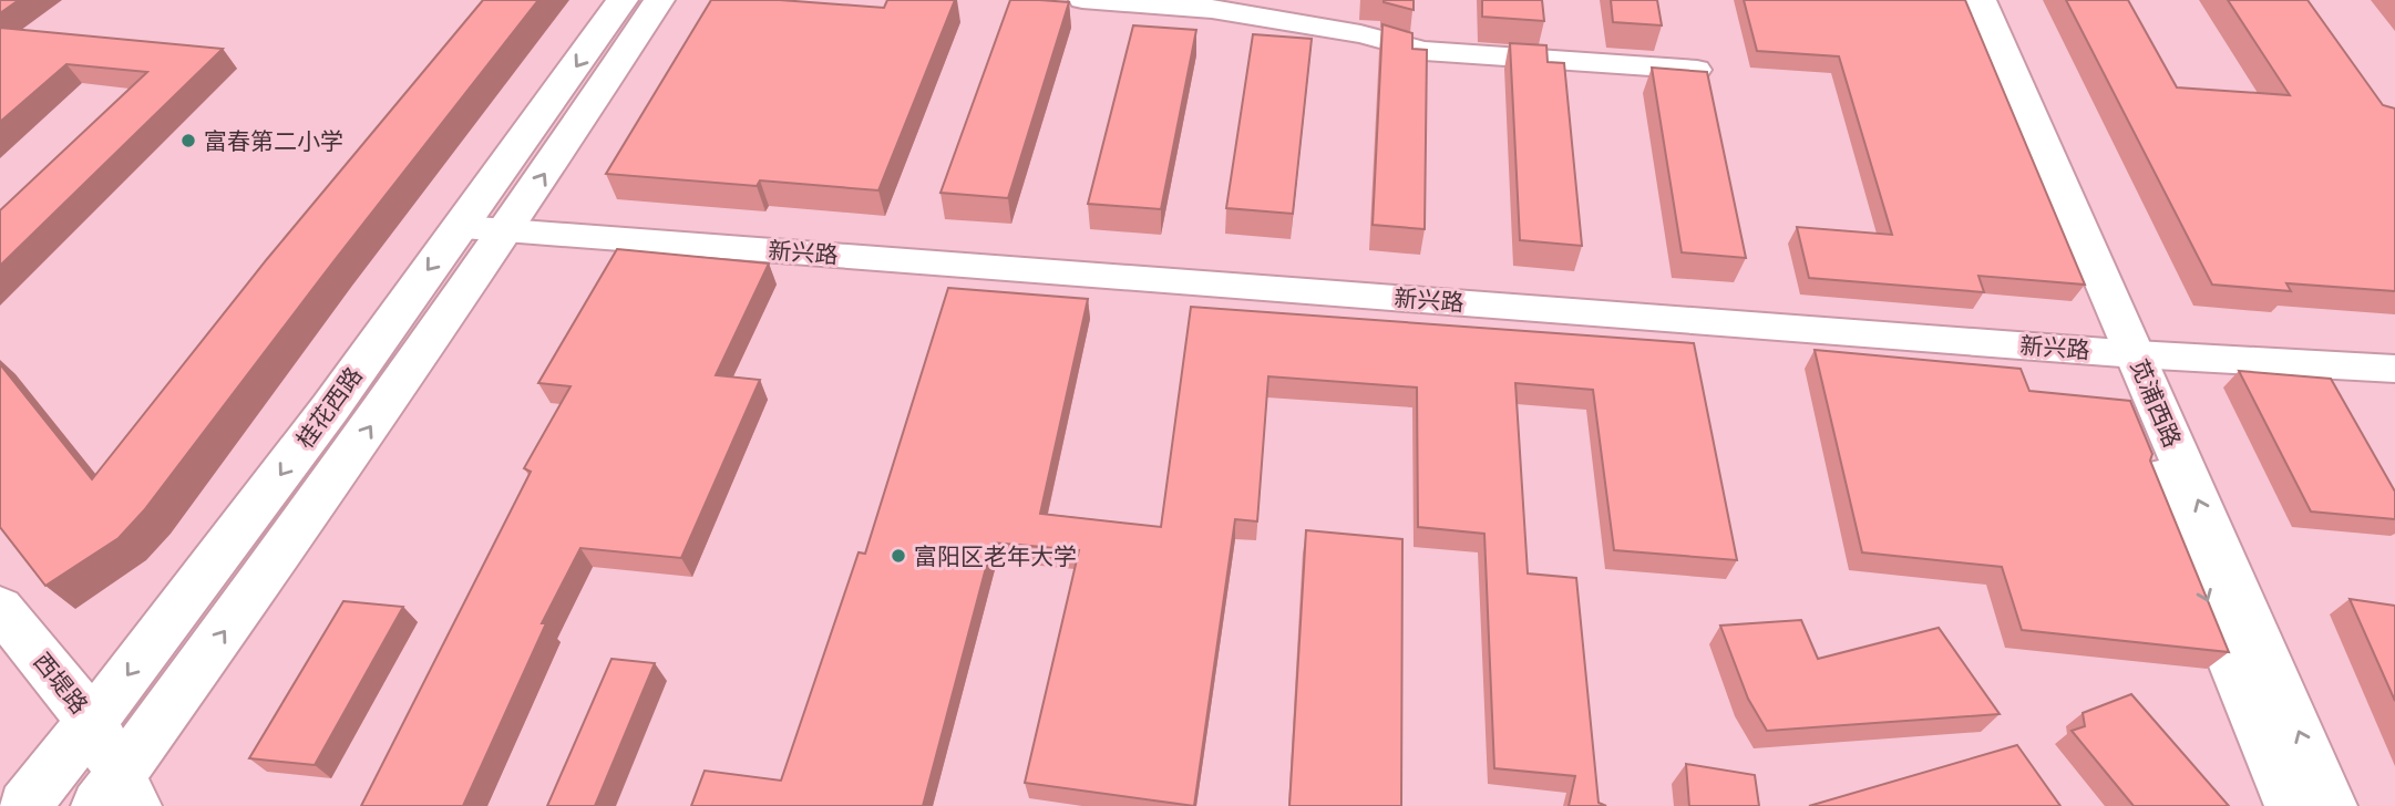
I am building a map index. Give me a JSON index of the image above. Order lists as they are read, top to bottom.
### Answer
{
  "streets": {
    "street": [
      "新兴路",
      "苋浦西路",
      "桂花西路",
      "西堤路"
    ]
  },
  "crossings": [
    ["新兴路", "苋浦西路"],
    ["新兴路", "桂花西路"],
    ["桂花西路", "西堤路"]
  ],
  "places": ["富春第二小学", "富阳区老年大学"]
}
